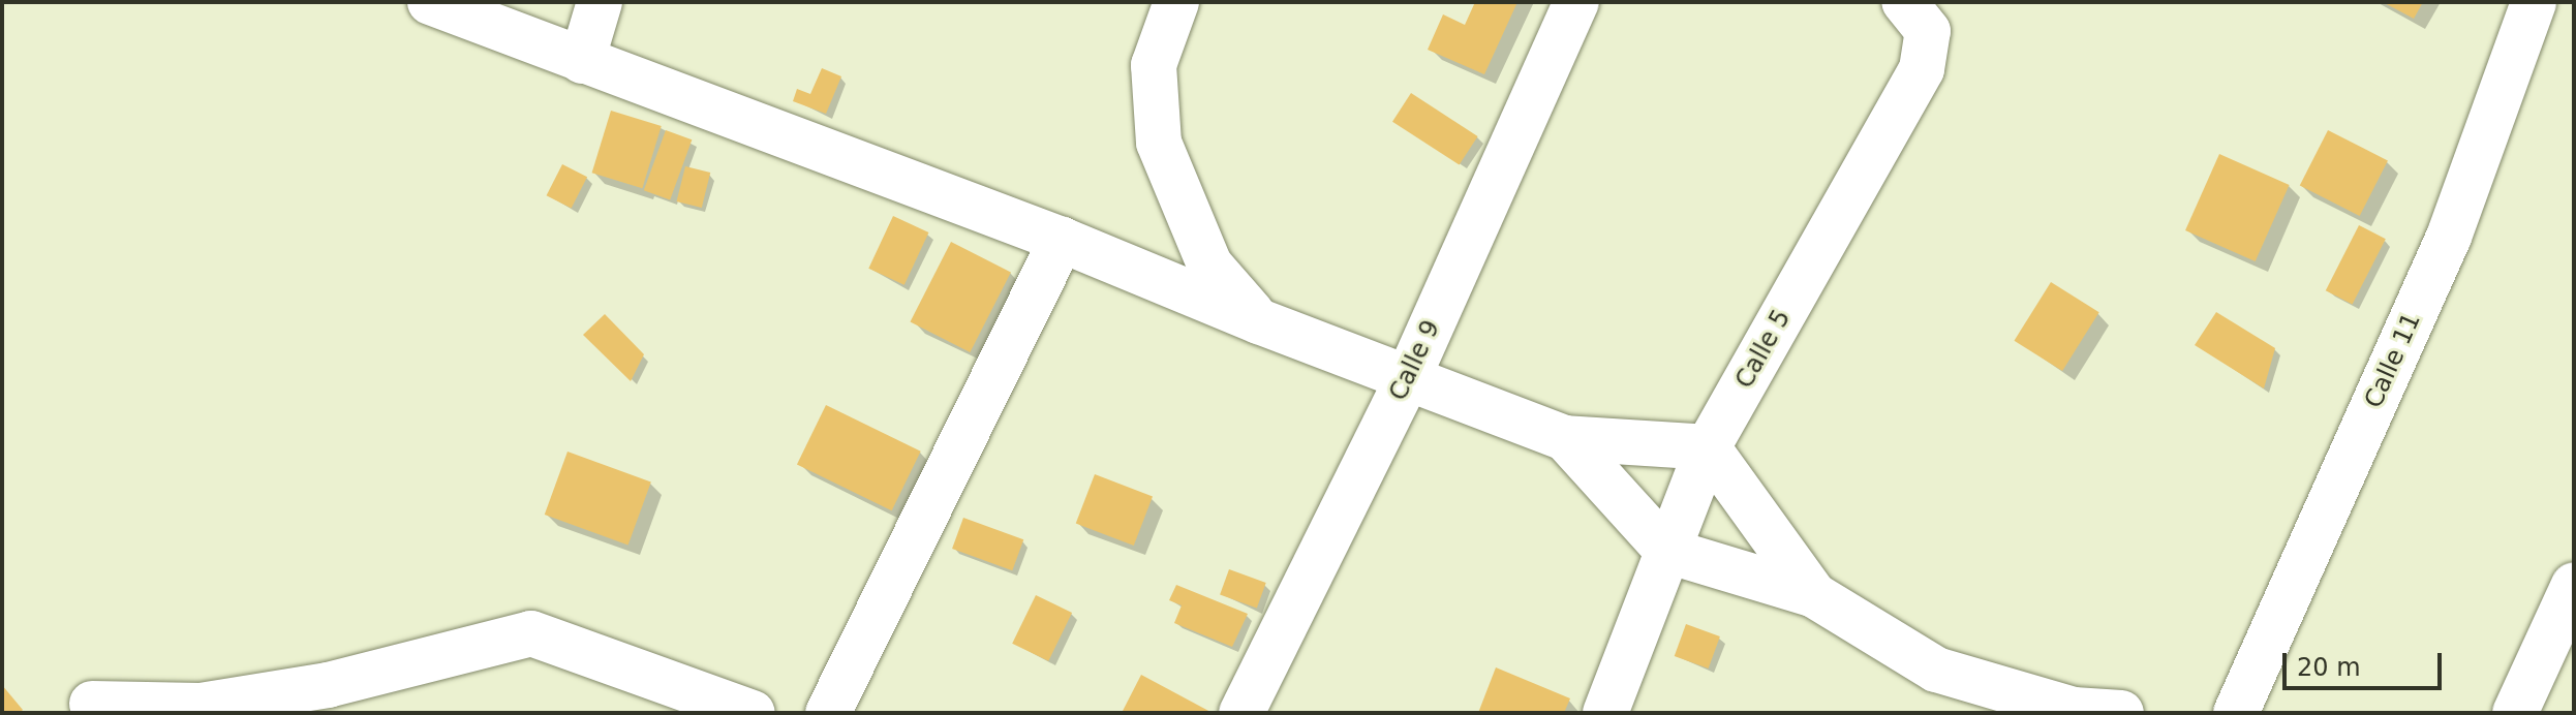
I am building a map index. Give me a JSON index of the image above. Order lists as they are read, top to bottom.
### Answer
{
  "streets": {
    "street": ["Calle 5", "Calle 9", "Calle 11"]
  },
  "scale_bar": "20 m"
}
